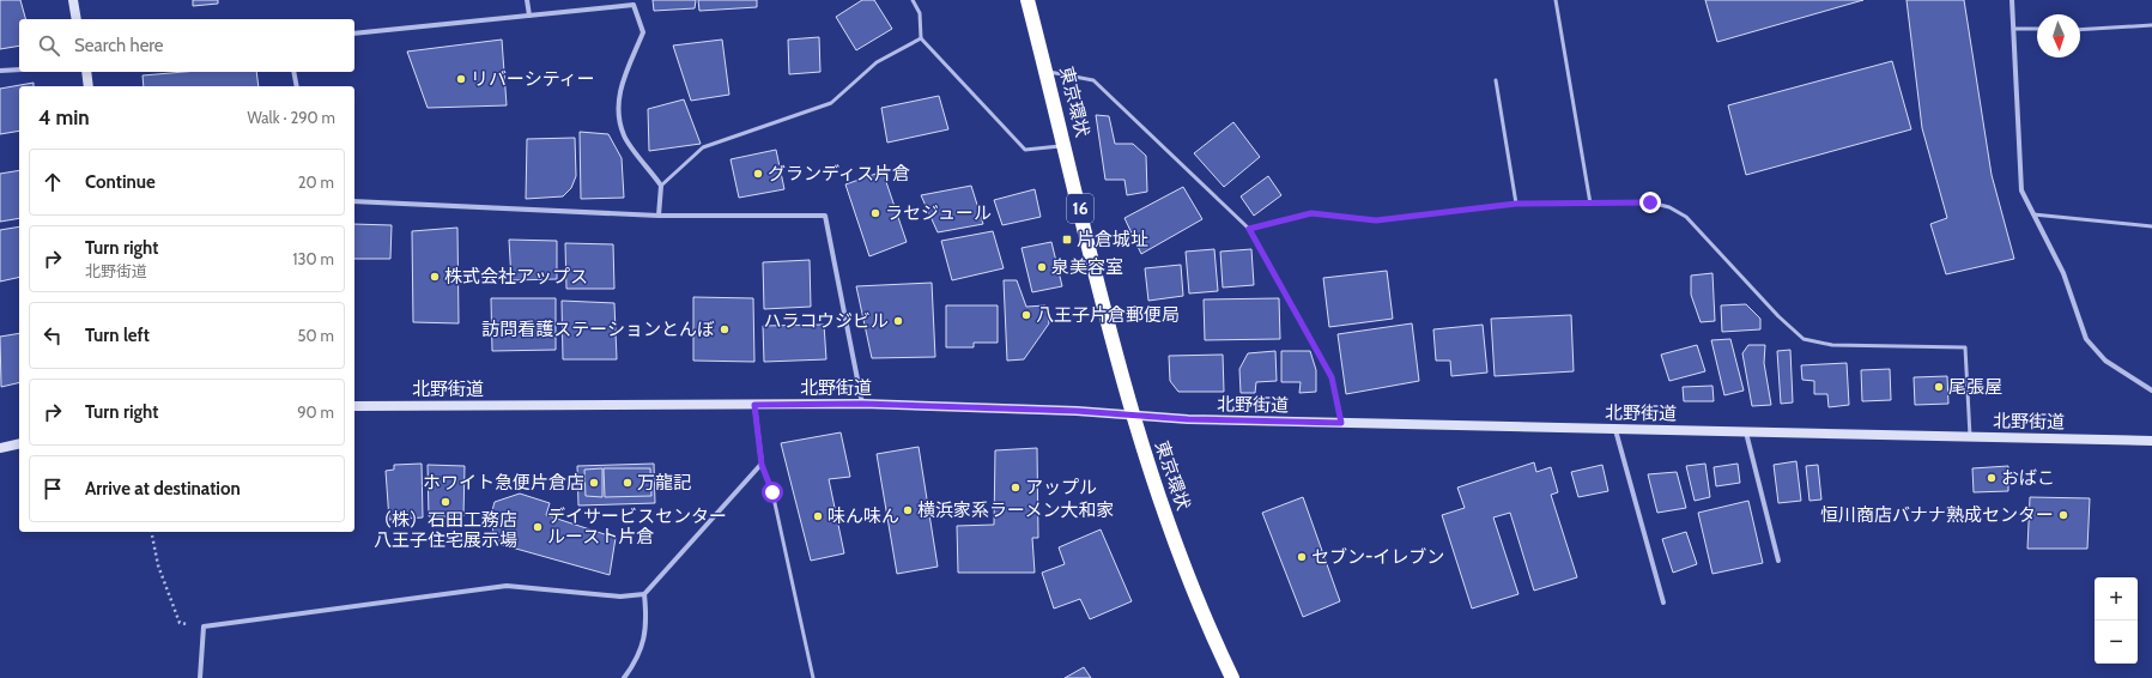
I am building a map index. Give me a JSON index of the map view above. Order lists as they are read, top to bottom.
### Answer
{
  "streets": {
    "highway": ["東京環状", "16"],
    "main road": ["北野街道"]
  },
  "crossings": [
    ["東京環状", "北野街道"]
  ],
  "places": {
    "other": [
      "リバーシティー",
      "グランディス片倉",
      "ラセジュール",
      "泉美容室",
      "株式会社アップス",
      "八王子片倉郵便局",
      "ハラコウジビル",
      "訪問看護ステーションとんぼ",
      "尾張屋",
      "おばこ",
      "ホワイト急便片倉店",
      "万龍記",
      "アップル",
      "（株）石田工務店 八王子住宅展示場",
      "横浜家系ラーメン大和家",
      "恒川商店バナナ熟成センター",
      "味ん味ん",
      "デイサービスセンター ルースト片倉",
      "セブン-イレブン"
    ],
    "transit": ["片倉城址"]
  },
  "north": "bottom",
  "page": {
    "search": "Search here",
    "heading": ["4 min", "Walk · 290 m"],
    "list": [
      ["Continue", "20 m"],
      ["Turn right", "北野街道", "130 m"],
      ["Turn left", "50 m"],
      ["Turn right", "90 m"],
      "Arrive at destination"
    ],
    "map_buttons": ["+", "−"]
  }
}
